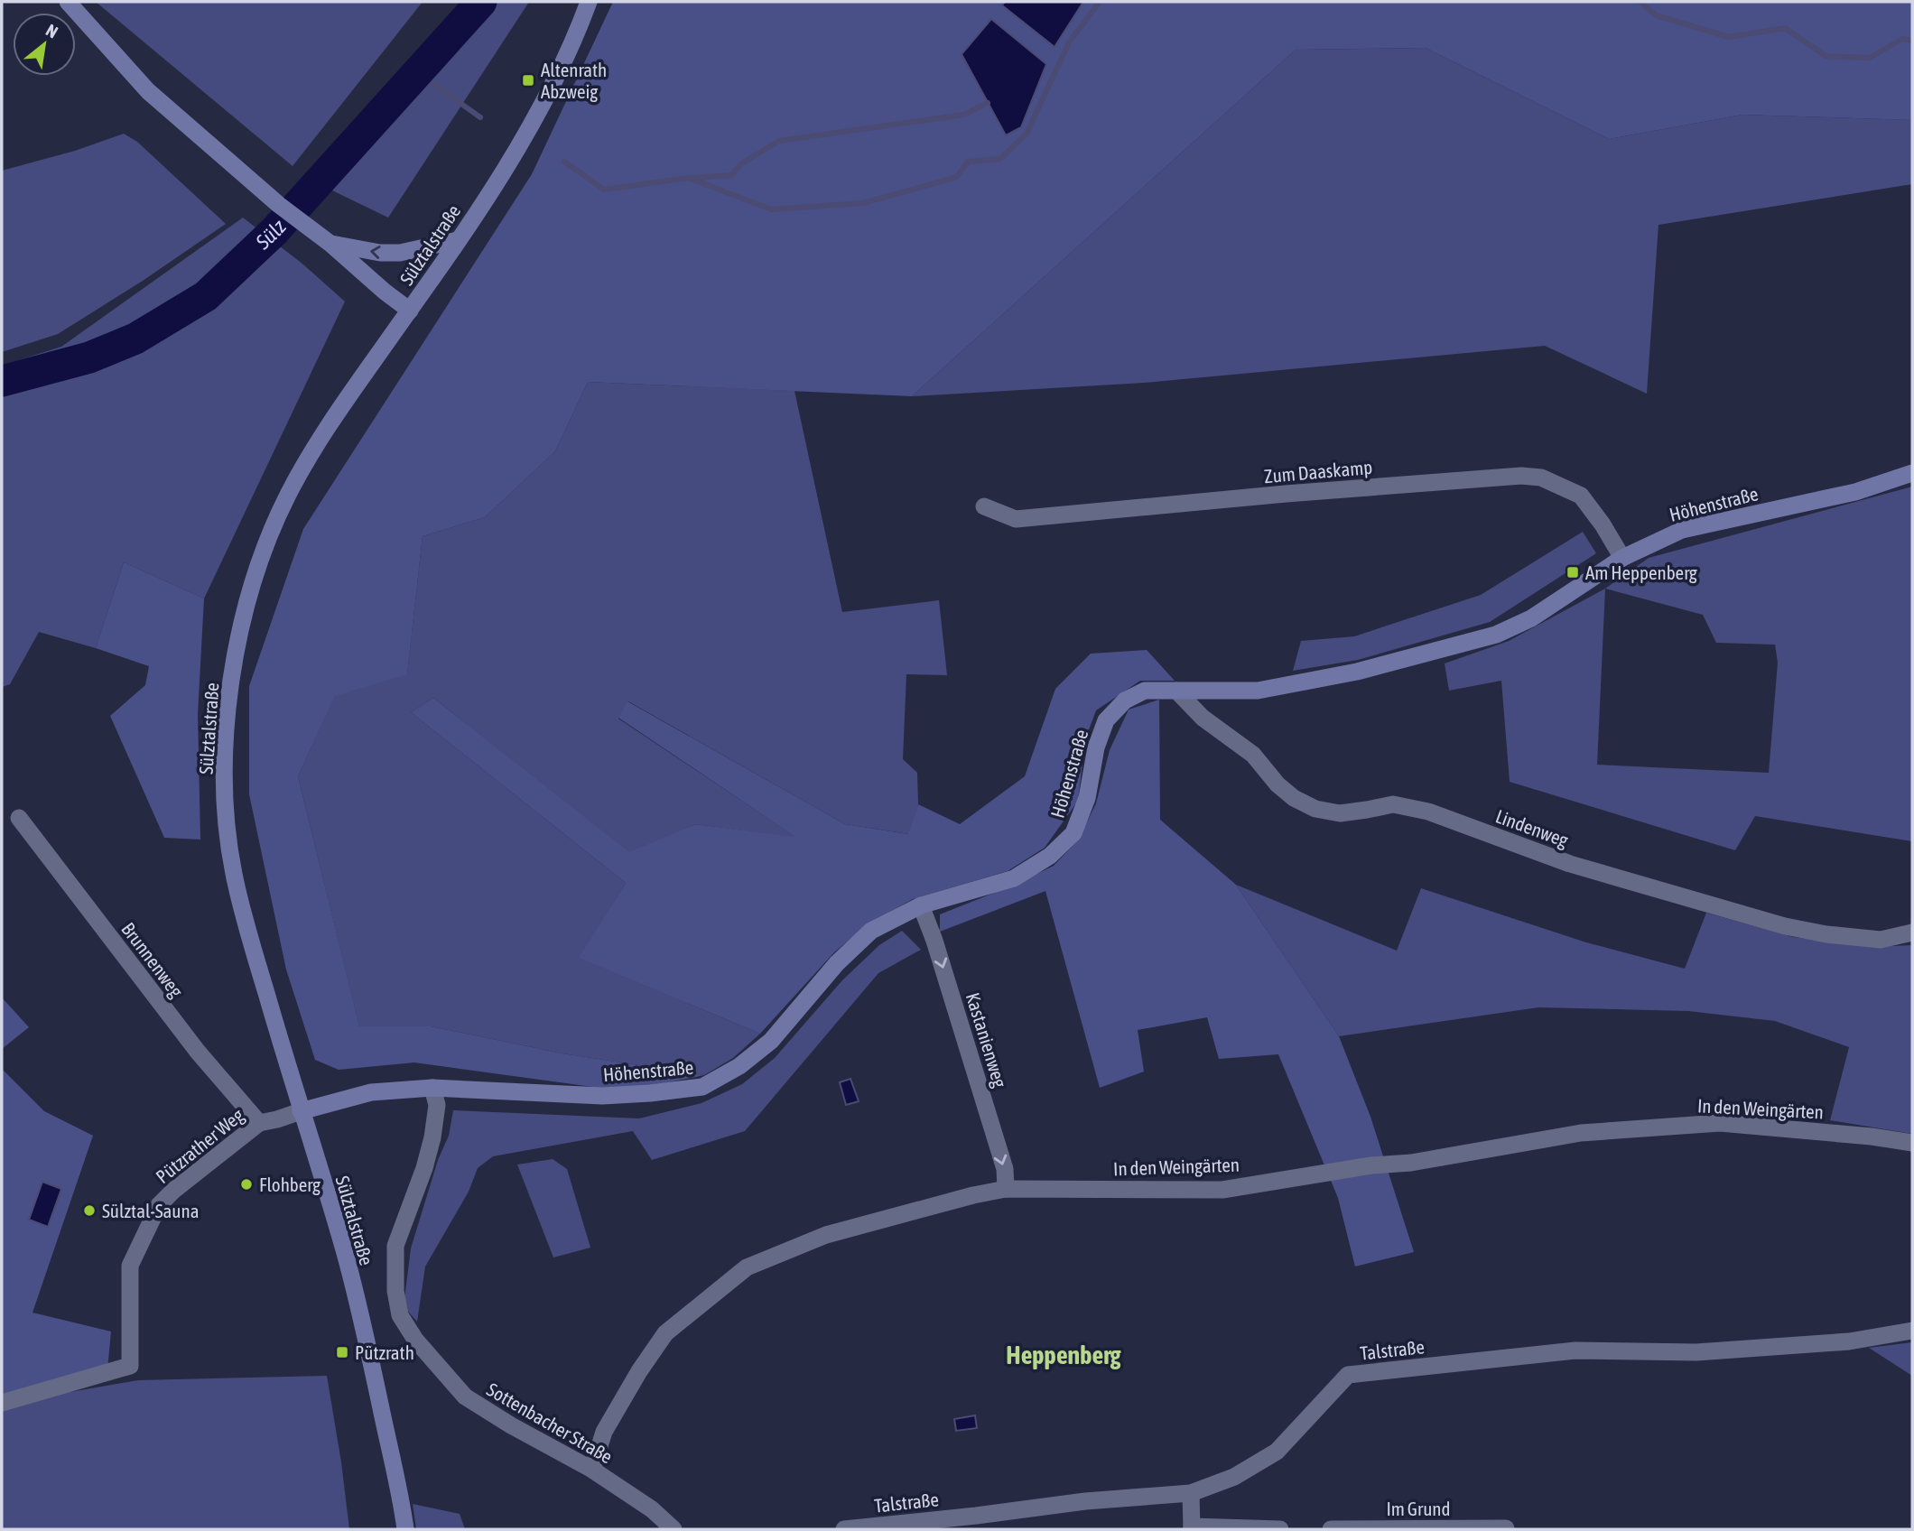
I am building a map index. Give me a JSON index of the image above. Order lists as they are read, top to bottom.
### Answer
{
  "streets": {
    "main road": ["Sülztalstraße", "Höhenstraße"],
    "street": [
      "Zum Daaskamp",
      "Lindenweg",
      "Brunnenweg",
      "Kastanienweg",
      "In den Weingärten",
      "Pützrather Weg",
      "Talstraße",
      "Sottenbacher Straße",
      "Im Grund"
    ]
  },
  "crossings": [
    ["Sülztalstraße", "Höhenstraße"],
    ["Sülztalstraße", "Pützrather Weg"],
    ["Zum Daaskamp", "Höhenstraße"],
    ["Höhenstraße", "Lindenweg"],
    ["Höhenstraße", "Kastanienweg"],
    ["Höhenstraße", "Pützrather Weg"],
    ["Höhenstraße", "Sottenbacher Straße"],
    ["Brunnenweg", "Pützrather Weg"],
    ["Kastanienweg", "In den Weingärten"],
    ["In den Weingärten", "Sottenbacher Straße"]
  ],
  "one_way": ["Kastanienweg"],
  "districts": ["Heppenberg"],
  "water": ["Sülz"],
  "places": {
    "transit": ["Altenrath Abzweig", "Am Heppenberg", "Pützrath"],
    "other": ["Flohberg", "Sülztal-Sauna"]
  },
  "north": "top right"
}
